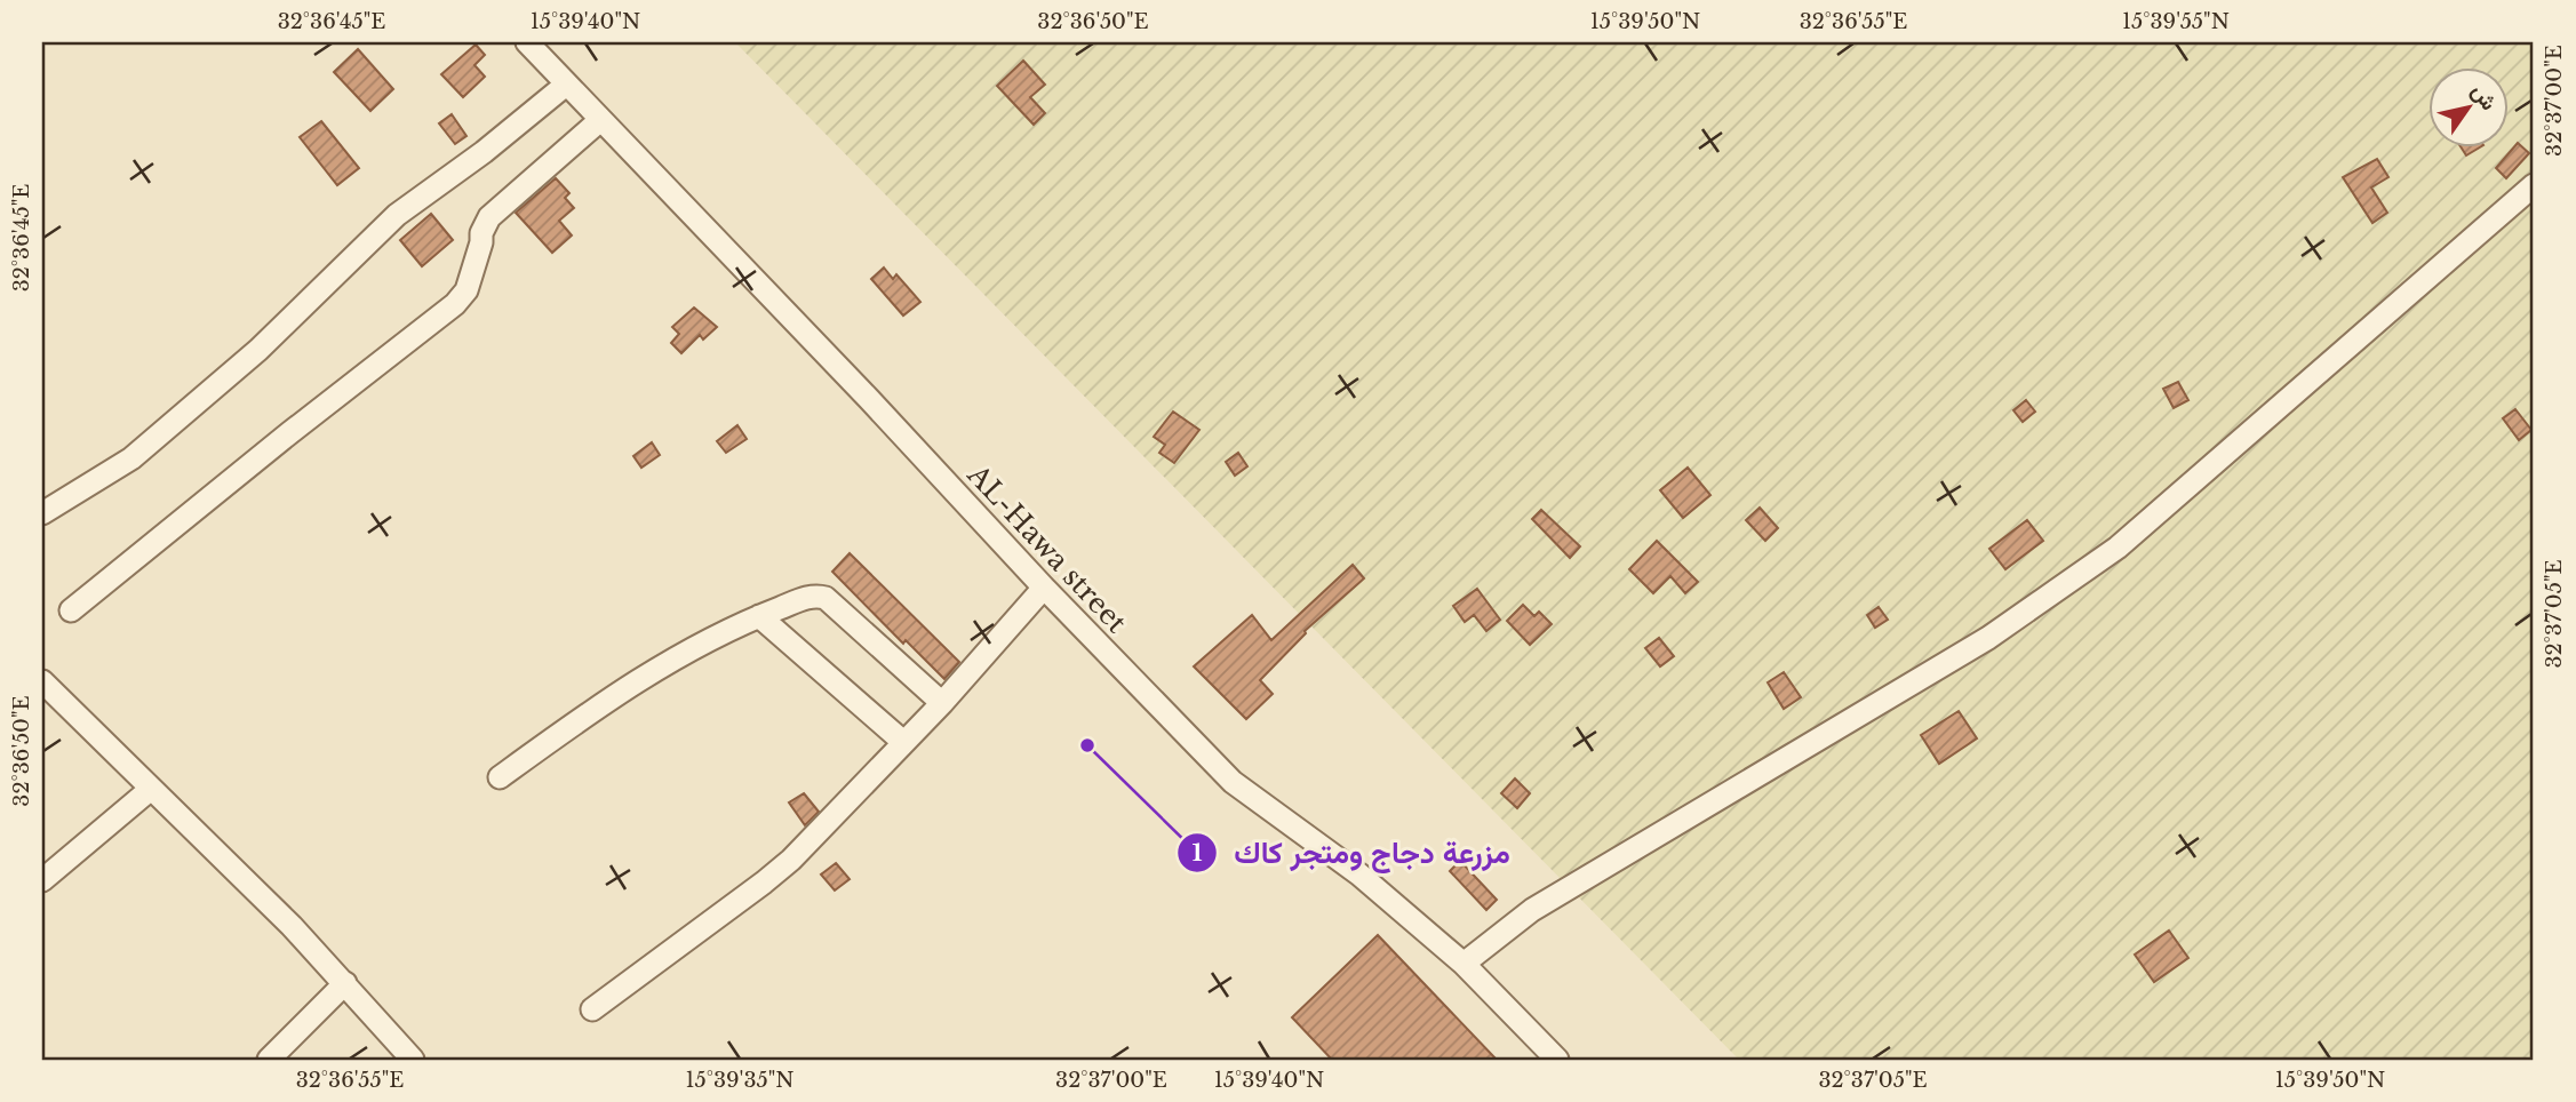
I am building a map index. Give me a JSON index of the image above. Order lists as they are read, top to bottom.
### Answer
{
  "streets": {
    "street": ["AL-Hawa street"]
  },
  "places": ["مزرعة دجاج ومتجر كاك"],
  "north": "top right",
  "coordinates": [
    "32°36'45\"E",
    "15°39'40\"N",
    "32°36'50\"E",
    "15°39'50\"N",
    "32°36'55\"E",
    "15°39'55\"N",
    "32°37'00\"E",
    "32°37'05\"E",
    "15°39'35\"N"
  ]
}
